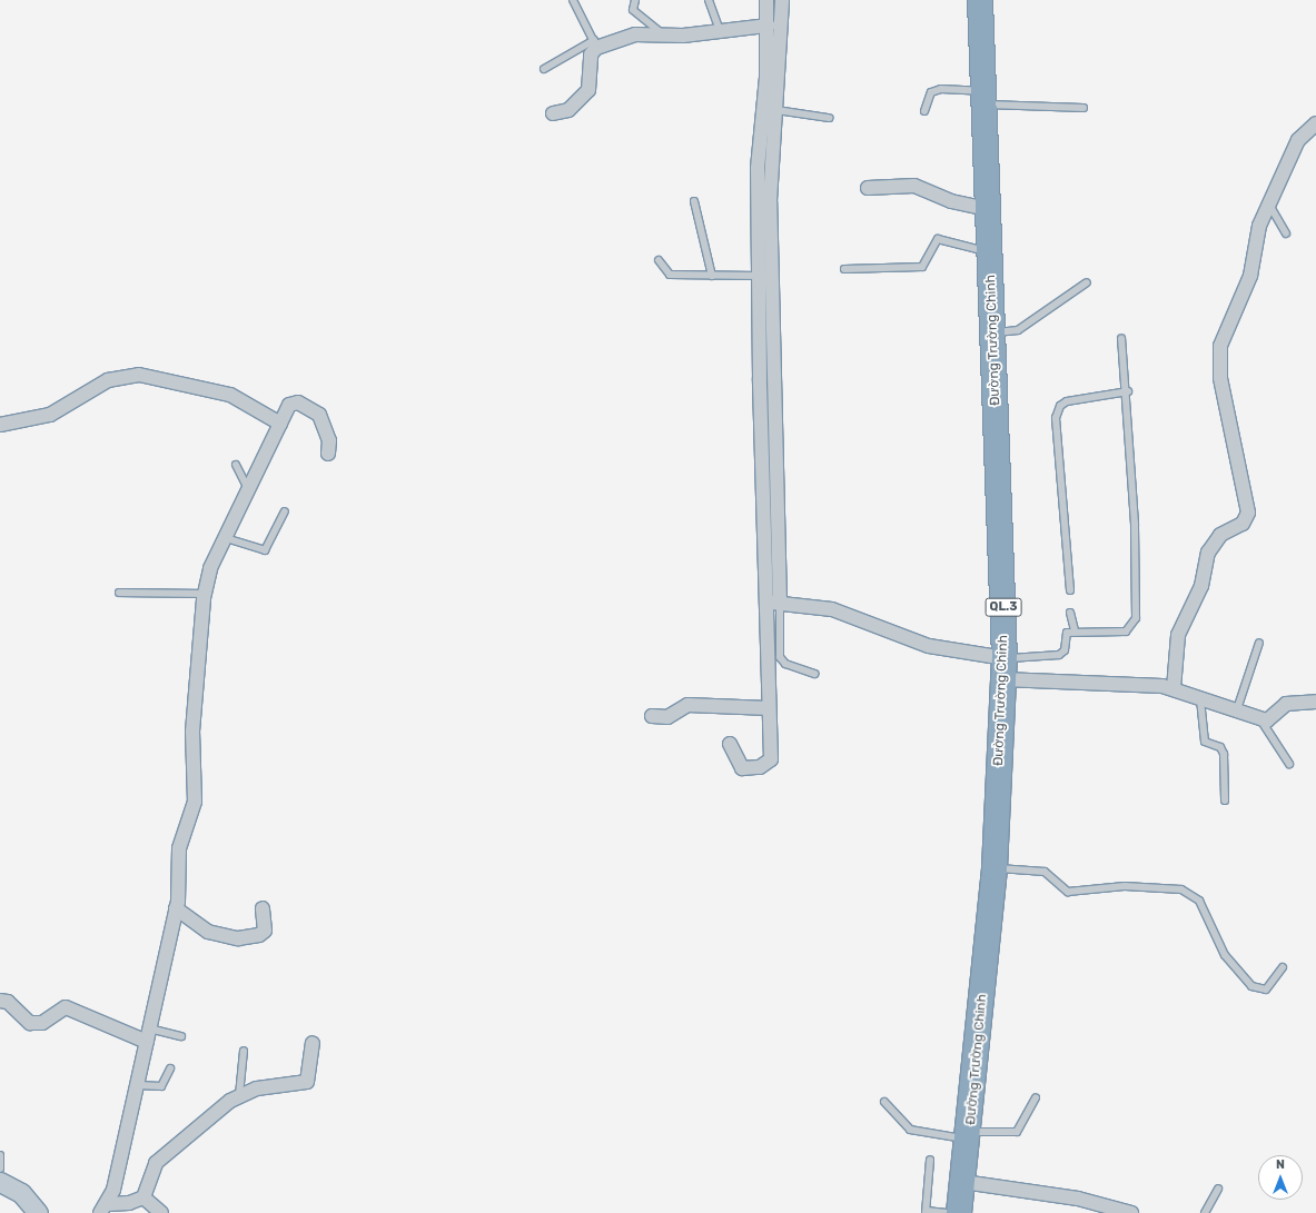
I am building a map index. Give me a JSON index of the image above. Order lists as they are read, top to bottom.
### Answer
{
  "streets": {
    "highway": ["Đường Trường Chinh", "QL.3"]
  },
  "north": "top"
}
